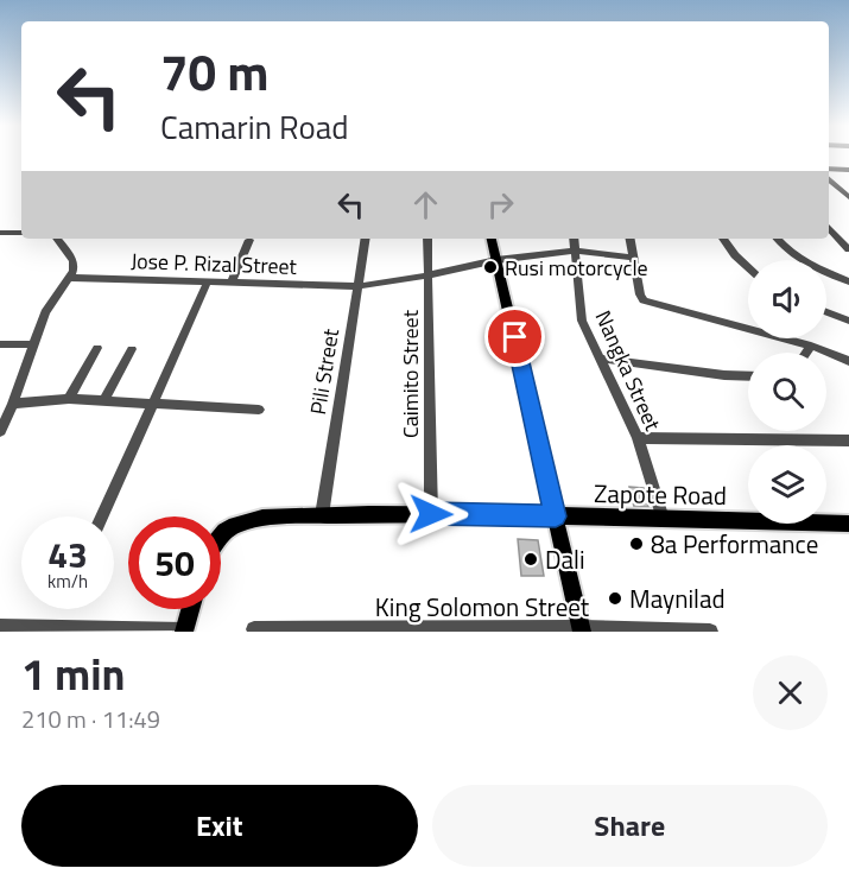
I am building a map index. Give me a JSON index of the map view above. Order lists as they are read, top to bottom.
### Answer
{
  "streets": {
    "main road": ["Zapote Road"],
    "street": [
      "Jose P. Rizal Street",
      "Nangka Street",
      "Pili Street",
      "Caimito Street",
      "King Solomon Street"
    ]
  },
  "crossings": [
    ["Jose P. Rizal Street", "Nangka Street"],
    ["Jose P. Rizal Street", "Pili Street"],
    ["Jose P. Rizal Street", "Caimito Street"],
    ["Nangka Street", "Zapote Road"],
    ["Pili Street", "Zapote Road"],
    ["Caimito Street", "Zapote Road"]
  ],
  "places": [
    "Rusi motorcycle",
    "8a Performance",
    "Dali",
    "Maynilad"
  ],
  "page": {
    "turn": ["70 m", "Camarin Road"],
    "speed": "43 km/h",
    "limit": "50",
    "heading": ["1 min", "210 m · 11:49"],
    "buttons": ["Exit", "Share"]
  }
}
